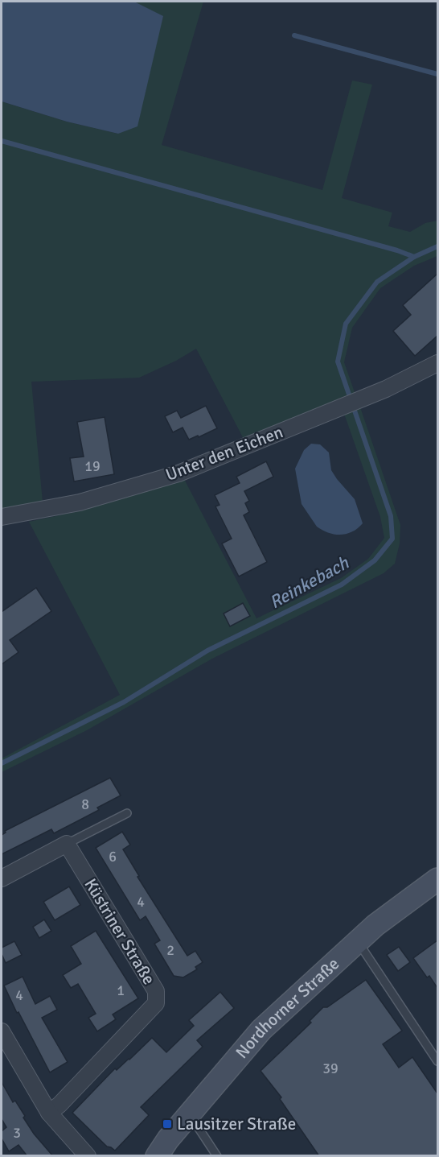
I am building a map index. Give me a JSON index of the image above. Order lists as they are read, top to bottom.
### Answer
{
  "streets": {
    "street": ["Unter den Eichen", "Küstriner Straße", "Nordhorner Straße"]
  },
  "water": ["Reinkebach"],
  "places": {
    "transit": ["Lausitzer Straße"]
  },
  "house_numbers": [
    "19",
    "8",
    "6",
    "4",
    "2",
    "1",
    "4",
    "39",
    "3"
  ]
}
